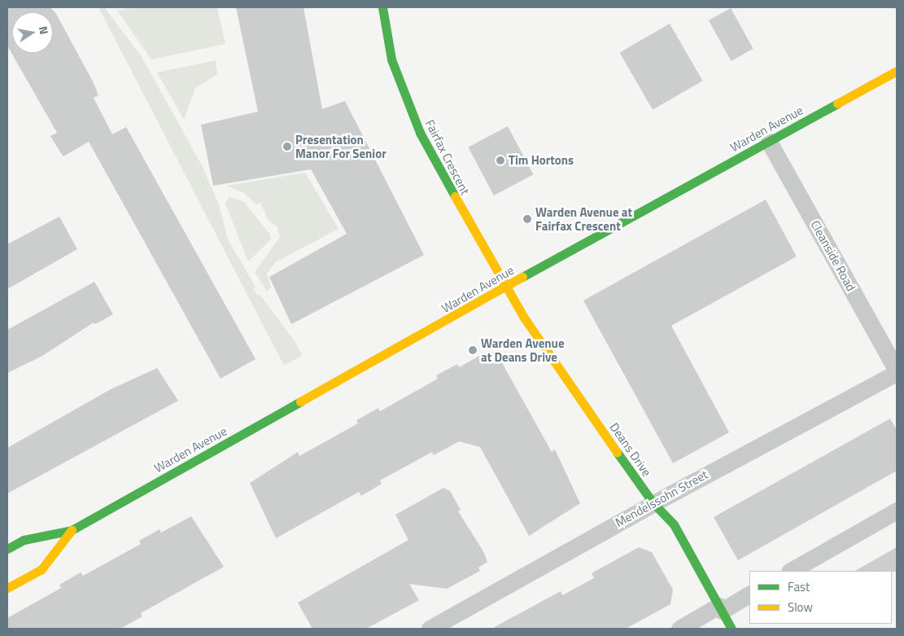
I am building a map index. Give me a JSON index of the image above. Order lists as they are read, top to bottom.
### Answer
{
  "streets": {
    "main road": ["Warden Avenue", "Fairfax Crescent", "Deans Drive"],
    "street": ["Cleanside Road", "Mendelssohn Street"]
  },
  "crossings": [
    ["Warden Avenue", "Fairfax Crescent"],
    ["Warden Avenue", "Cleanside Road"],
    ["Warden Avenue", "Deans Drive"],
    ["Fairfax Crescent", "Deans Drive"],
    ["Cleanside Road", "Mendelssohn Street"],
    ["Deans Drive", "Mendelssohn Street"]
  ],
  "places": [
    "Presentation Manor For Senior",
    "Tim Hortons",
    "Warden Avenue at Fairfax Crescent",
    "Warden Avenue at Deans Drive"
  ],
  "legend": ["Fast", "Slow"],
  "north": "right"
}
